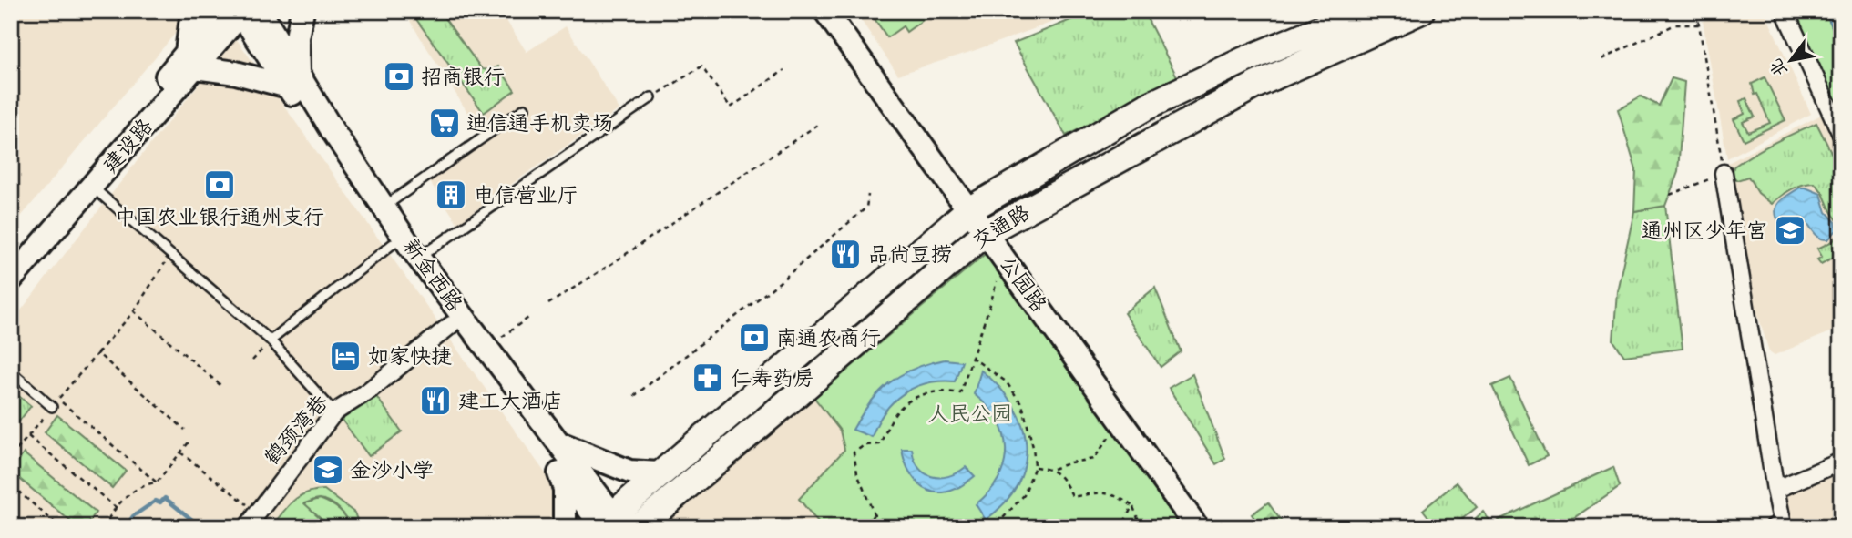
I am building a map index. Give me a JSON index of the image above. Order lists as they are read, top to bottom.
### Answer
{
  "streets": {
    "main road": ["交通路"],
    "street": [
      "建设路",
      "新金西路",
      "公园路",
      "鹤颈湾巷"
    ]
  },
  "crossings": [
    ["建设路", "新金西路"],
    ["交通路", "新金西路"],
    ["交通路", "公园路"],
    ["新金西路", "鹤颈湾巷"]
  ],
  "parks": ["人民公园"],
  "places": {
    "bank": ["招商银行", "中国农业银行通州支行", "南通农商行"],
    "supermarket": ["迪信通手机卖场"],
    "building": ["电信营业厅"],
    "school or university": ["通州区少年宫", "金沙小学"],
    "restaurant": ["品尚豆捞", "建工大酒店"],
    "hotel": ["如家快捷"],
    "pharmacy": ["仁寿药房"]
  },
  "north": "bottom left"
}
